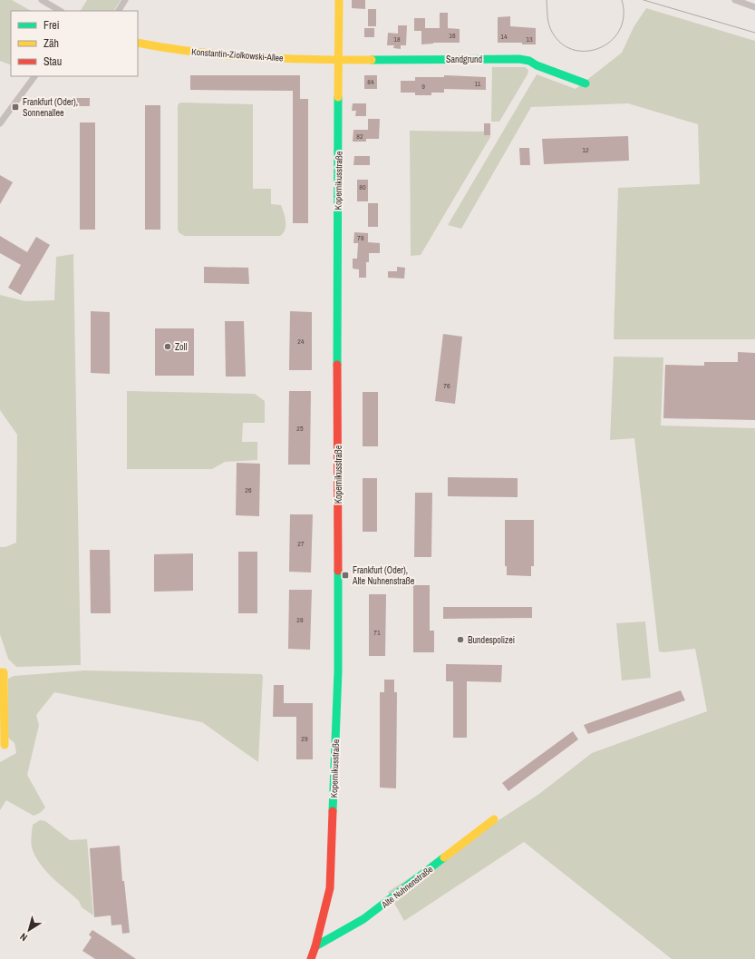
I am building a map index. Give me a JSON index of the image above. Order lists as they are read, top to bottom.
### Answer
{
  "streets": {
    "main road": [
      "Konstantin-Ziolkowski-Allee",
      "Sandgrund",
      "Kopernikusstraße",
      "Alte Nuhnenstraße"
    ]
  },
  "crossings": [
    ["Konstantin-Ziolkowski-Allee", "Sandgrund"],
    ["Konstantin-Ziolkowski-Allee", "Kopernikusstraße"],
    ["Sandgrund", "Kopernikusstraße"],
    ["Kopernikusstraße", "Alte Nuhnenstraße"]
  ],
  "places": {
    "transit": ["Frankfurt (Oder), Sonnenallee", "Frankfurt (Oder), Alte Nuhnenstraße"],
    "other": ["Zoll", "Bundespolizei"]
  },
  "house_numbers": [
    "16",
    "14",
    "18",
    "13",
    "84",
    "11",
    "9",
    "82",
    "12",
    "80",
    "78",
    "24",
    "76",
    "25",
    "26",
    "27",
    "28",
    "71",
    "29"
  ],
  "legend": ["Frei", "Zäh", "Stau"],
  "north": "bottom left"
}
